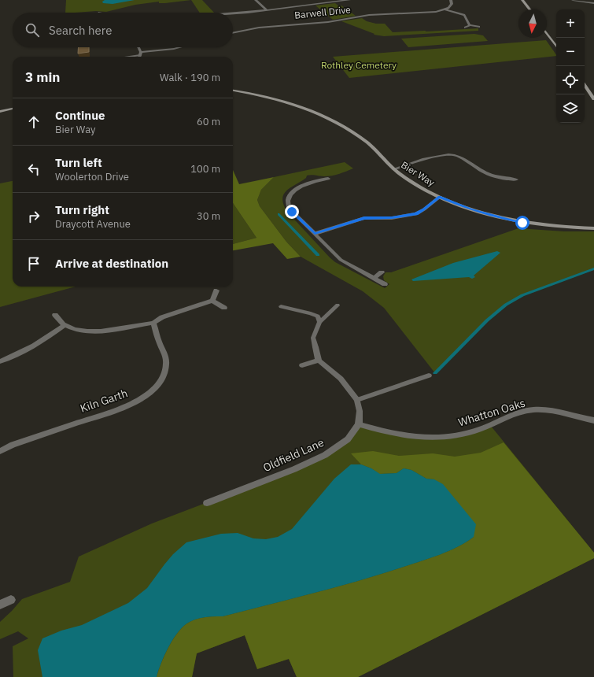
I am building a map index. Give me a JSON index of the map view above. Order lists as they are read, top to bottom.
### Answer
{
  "streets": {
    "street": [
      "Barwell Drive",
      "Bier Way",
      "Kiln Garth",
      "Whatton Oaks",
      "Oldfield Lane"
    ]
  },
  "crossings": [
    ["Whatton Oaks", "Oldfield Lane"]
  ],
  "parks": ["Rothley Cemetery"],
  "north": "bottom",
  "page": {
    "map_buttons": ["+", "−"],
    "search": "Search here",
    "heading": ["3 min", "Walk · 190 m"],
    "list": [
      ["Continue", "Bier Way", "60 m"],
      ["Turn left", "Woolerton Drive", "100 m"],
      ["Turn right", "Draycott Avenue", "30 m"],
      "Arrive at destination"
    ]
  }
}
